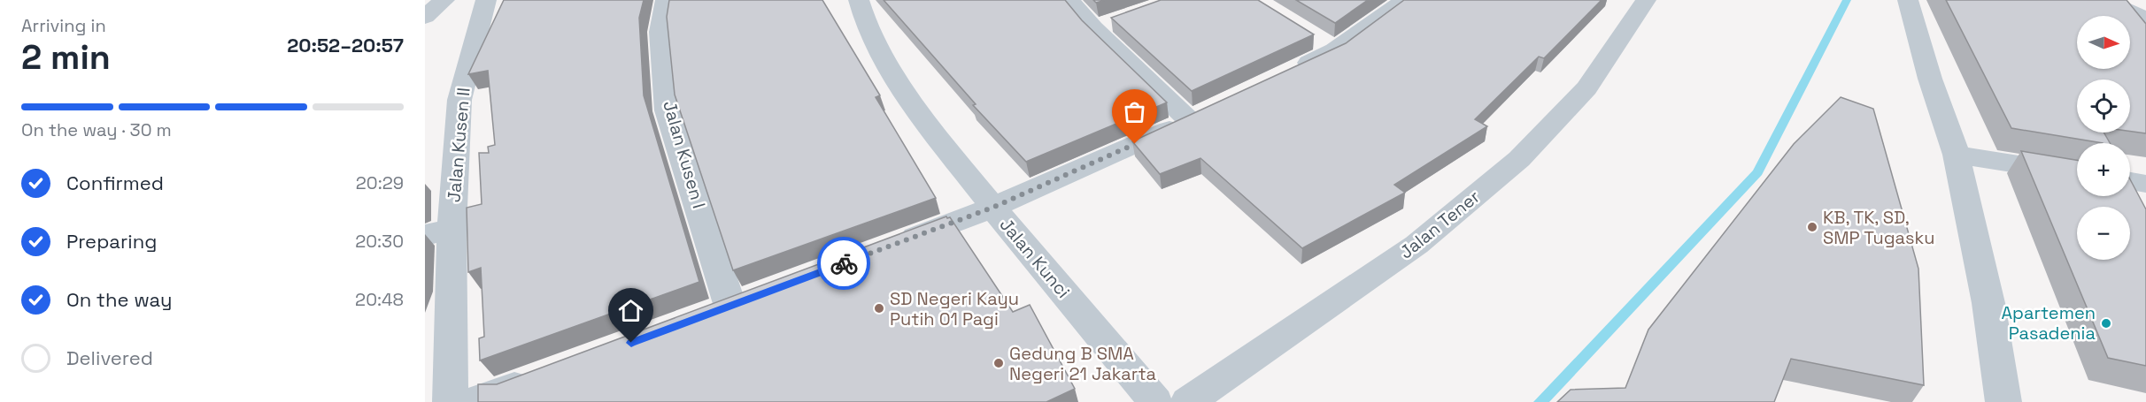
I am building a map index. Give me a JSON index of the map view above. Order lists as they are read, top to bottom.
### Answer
{
  "streets": {
    "street": [
      "Jalan Kusen II",
      "Jalan Kusen I",
      "Jalan Tener",
      "Jalan Kunci"
    ]
  },
  "places": [
    "KB, TK, SD, SMP Tugasku",
    "SD Negeri Kayu Putih 01 Pagi",
    "Apartemen Pasadenia",
    "Gedung B SMA Negeri 21 Jakarta"
  ],
  "north": "right",
  "page": {
    "heading": ["2 min", "Arriving in", "20:52–20:57"],
    "map_buttons": ["+", "−"],
    "bar": "On the way · 30 m",
    "list": [
      ["Confirmed", "20:29"],
      ["Preparing", "20:30"],
      ["On the way", "20:48"],
      "Delivered"
    ]
  }
}
